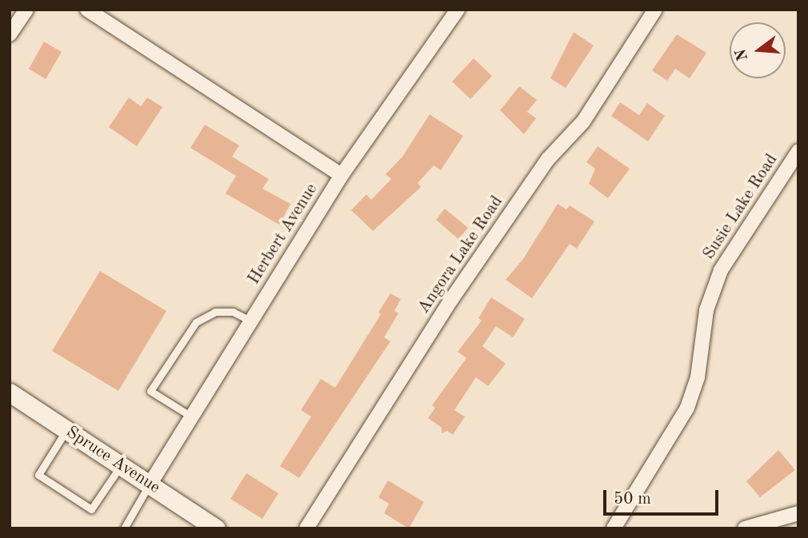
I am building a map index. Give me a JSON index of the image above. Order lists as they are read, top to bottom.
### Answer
{
  "streets": {
    "street": [
      "Susie Lake Road",
      "Herbert Avenue",
      "Angora Lake Road",
      "Spruce Avenue"
    ]
  },
  "crossings": [
    ["Herbert Avenue", "Spruce Avenue"]
  ],
  "scale_bar": "50 m",
  "north": "left"
}
